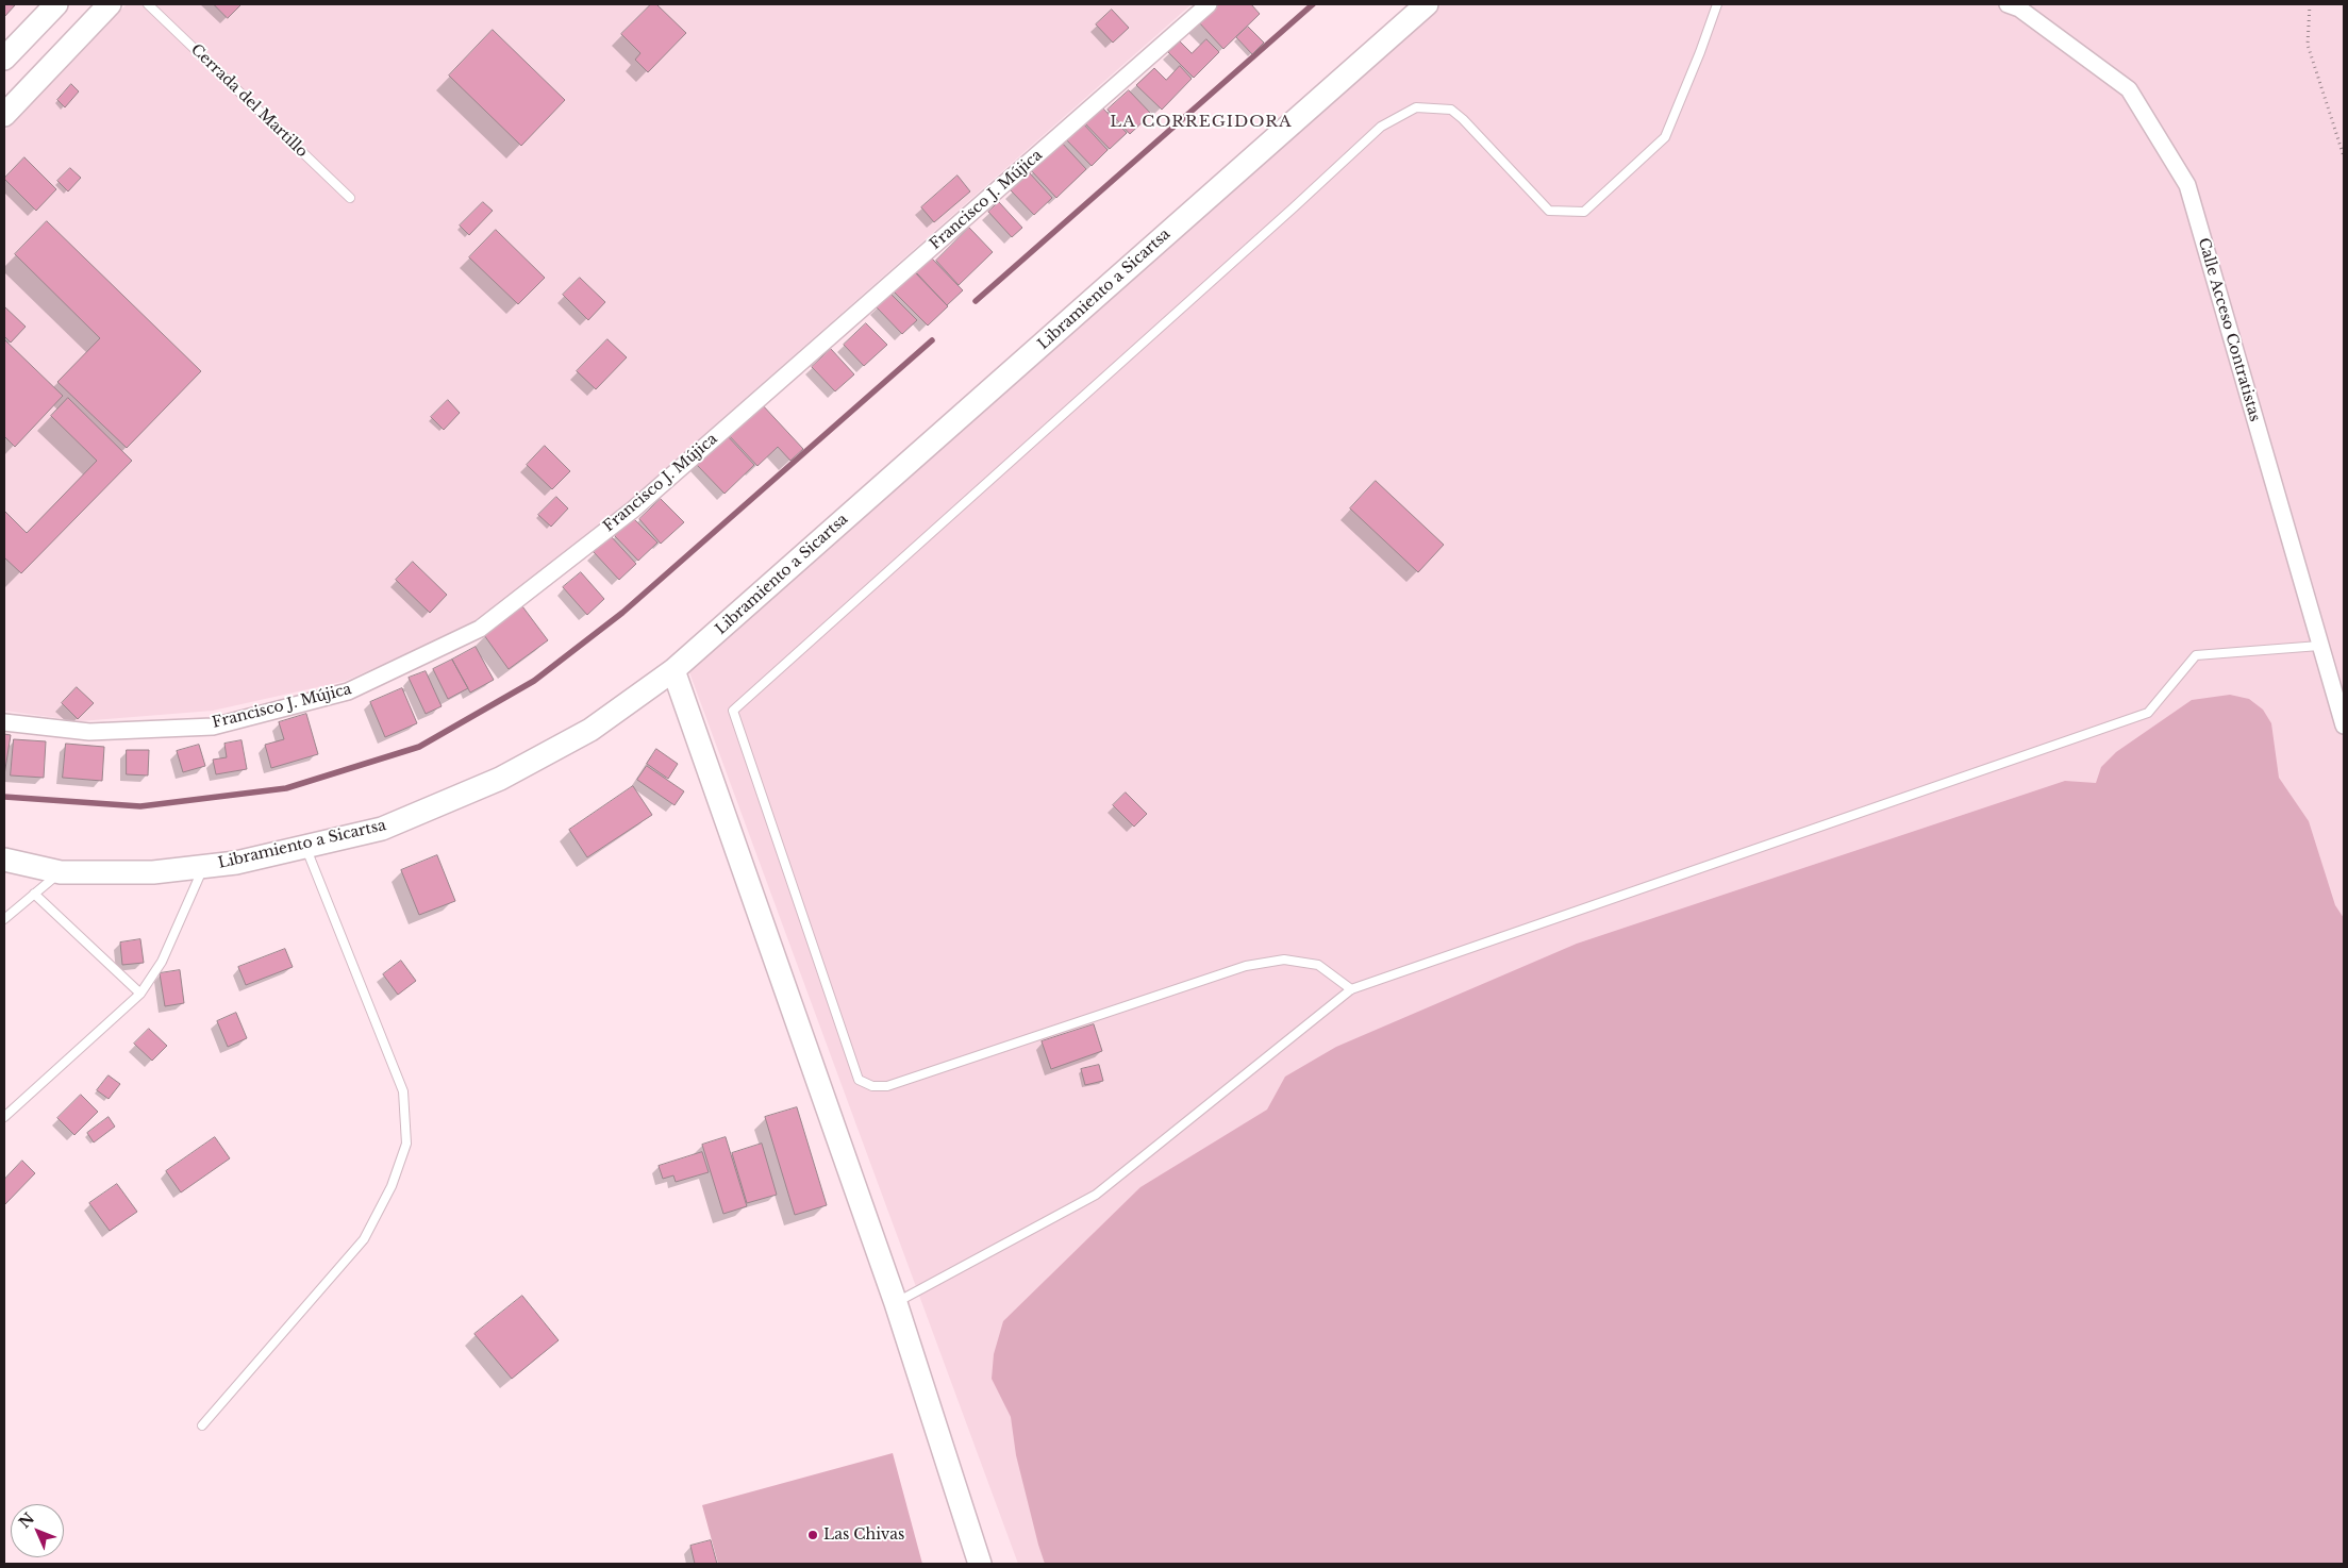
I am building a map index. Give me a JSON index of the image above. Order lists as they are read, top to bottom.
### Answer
{
  "streets": {
    "main road": ["Libramiento a Sicartsa"],
    "street": ["Francisco J. Mújica", "Calle Acceso Contratistas"],
    "lane": ["Cerrada del Martillo"]
  },
  "districts": ["LA CORREGIDORA"],
  "places": ["Las Chivas"],
  "north": "top left"
}
